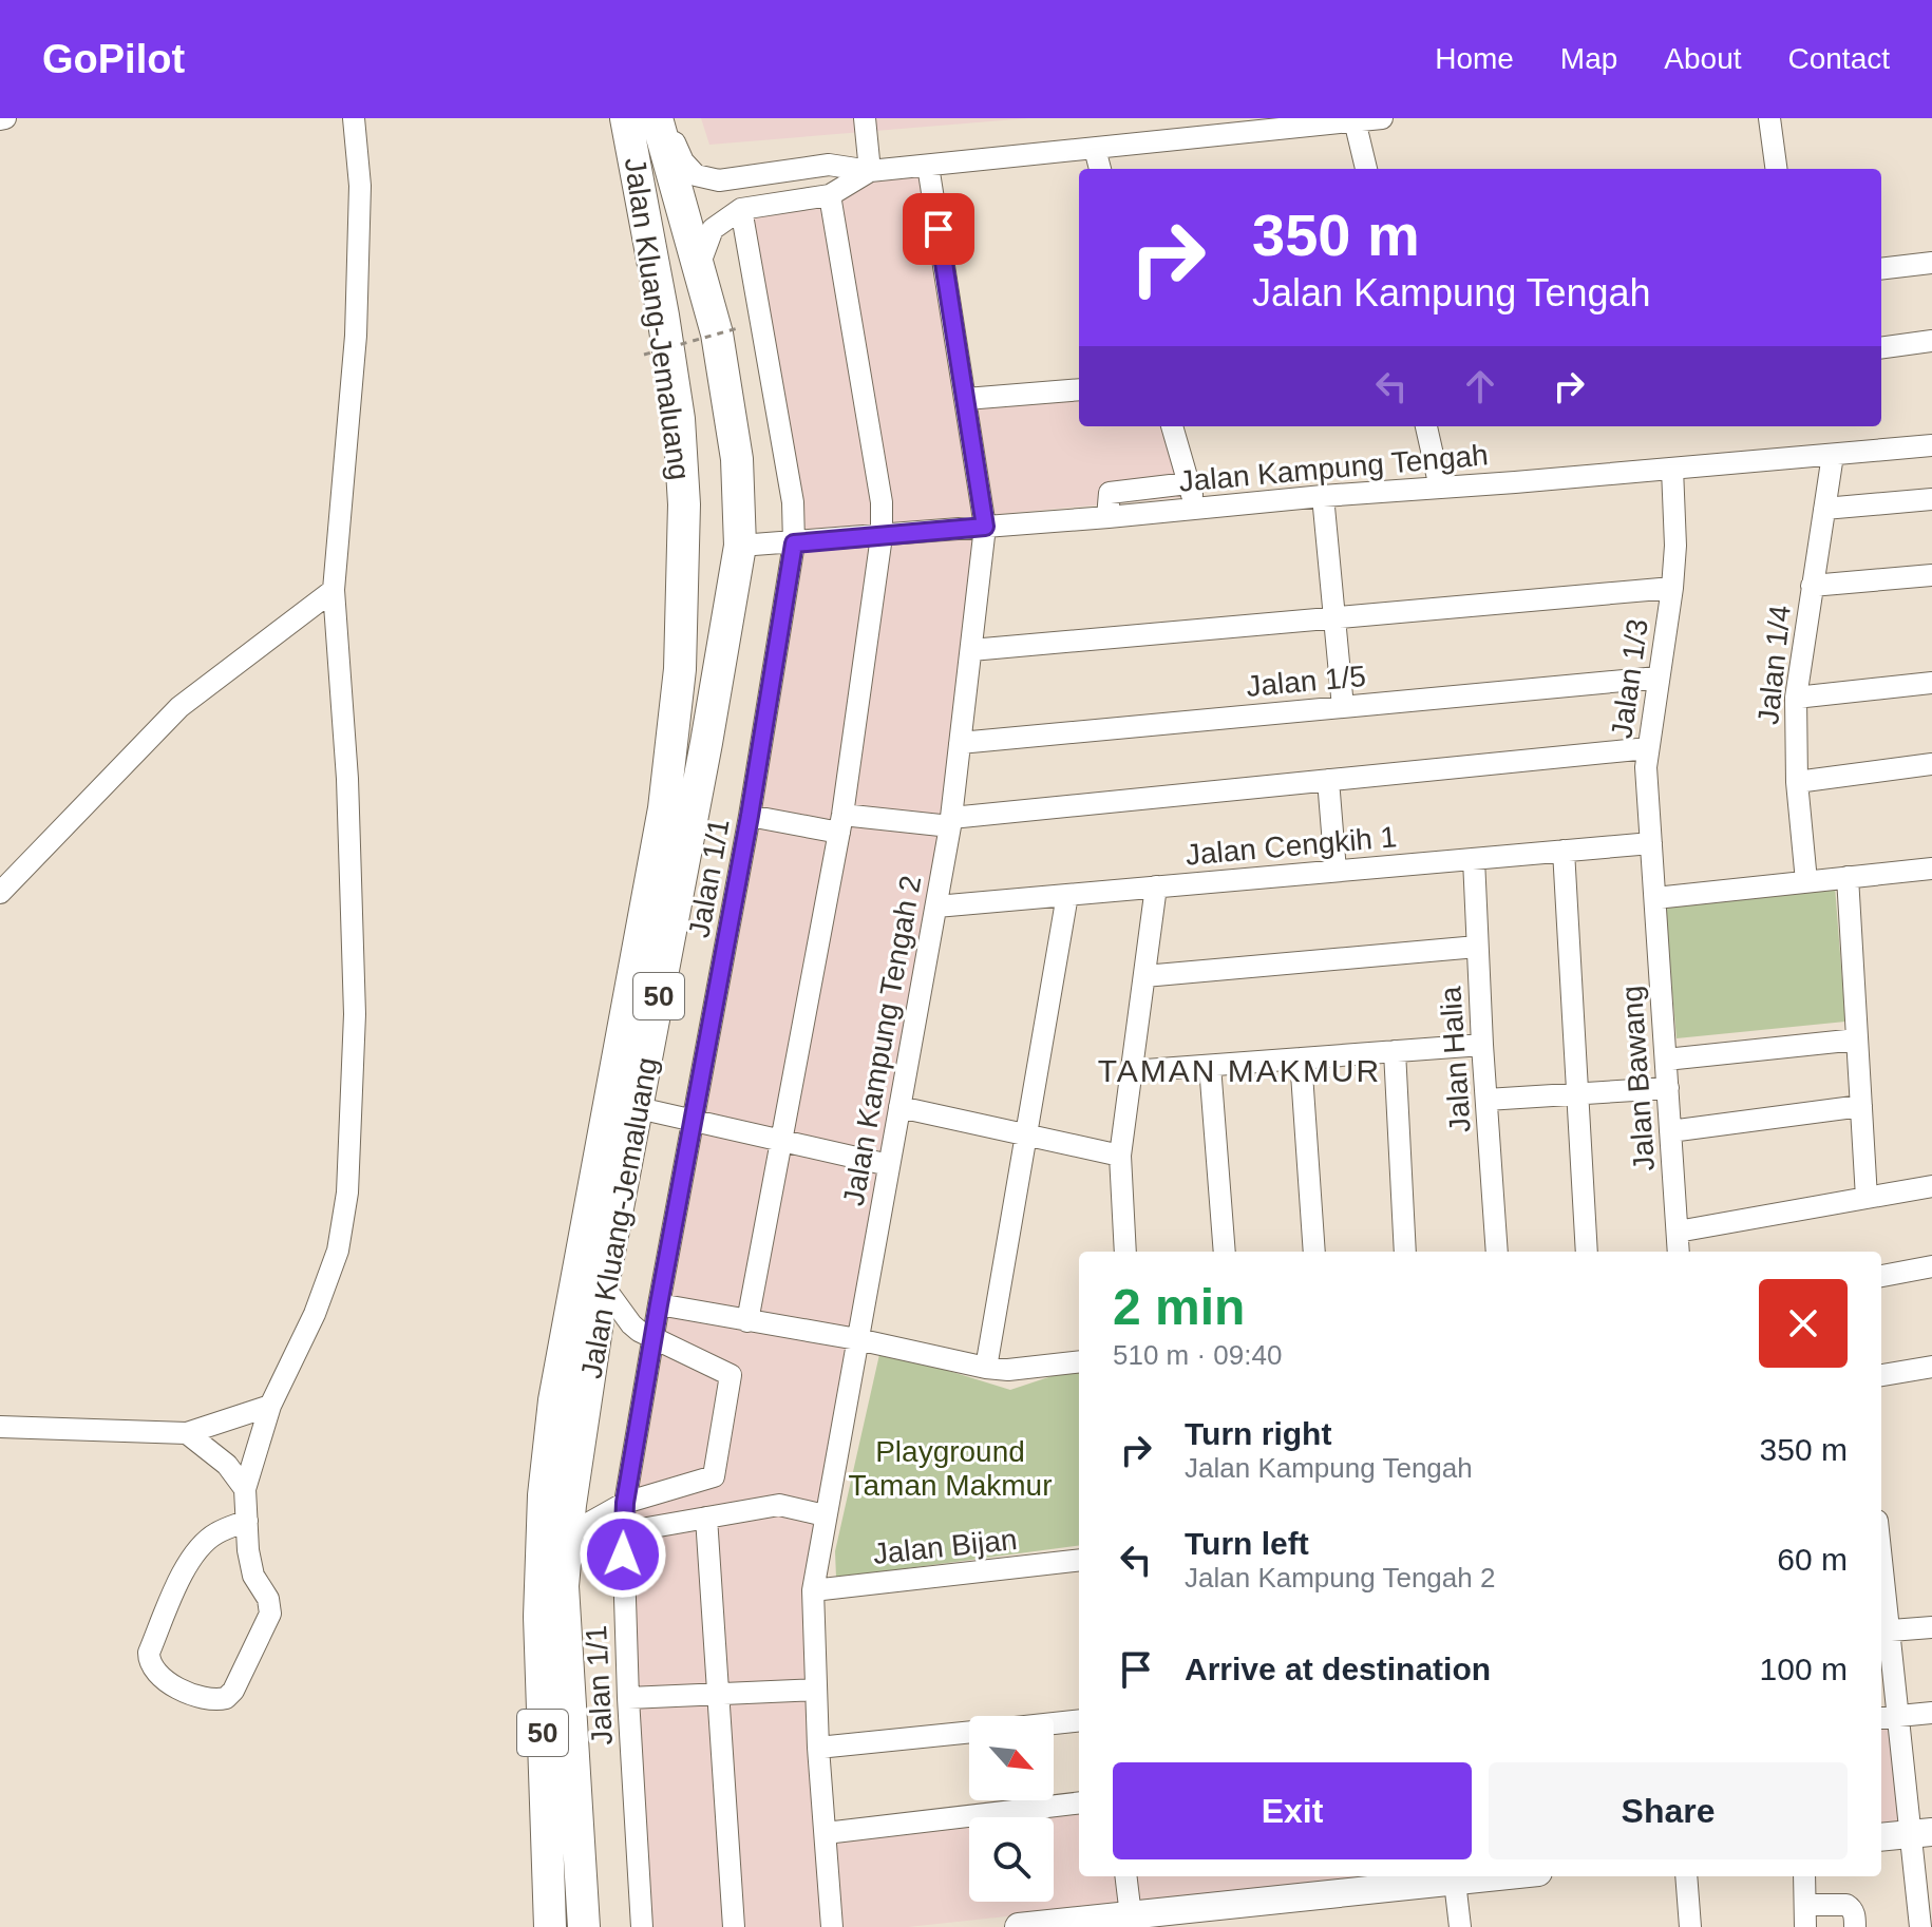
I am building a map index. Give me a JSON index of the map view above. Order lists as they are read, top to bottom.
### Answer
{
  "streets": {
    "highway": ["Jalan Kluang-Jemaluang", "50"],
    "street": [
      "Jalan Kampung Tengah",
      "Jalan 1/4",
      "Jalan 1/3",
      "Jalan 1/5",
      "Jalan Cengkih 1",
      "Jalan 1/1",
      "Jalan Kampung Tengah 2",
      "Jalan Halia",
      "Jalan Bawang",
      "Jalan Bijan"
    ]
  },
  "crossings": [
    ["Jalan Kluang-Jemaluang", "Jalan Kampung Tengah"],
    ["Jalan Kampung Tengah", "Jalan 1/4"],
    ["Jalan Kampung Tengah", "Jalan 1/3"],
    ["Jalan Kampung Tengah", "Jalan 1/1"],
    ["Jalan Kampung Tengah", "Jalan Kampung Tengah 2"],
    ["Jalan 1/3", "Jalan 1/5"],
    ["Jalan 1/3", "Jalan Cengkih 1"],
    ["Jalan 1/3", "Jalan Bawang"],
    ["Jalan 1/5", "Jalan Kampung Tengah 2"],
    ["Jalan Cengkih 1", "Jalan Kampung Tengah 2"],
    ["Jalan Cengkih 1", "Jalan Halia"],
    ["Jalan Kampung Tengah 2", "Jalan Bijan"]
  ],
  "districts": ["TAMAN MAKMUR"],
  "parks": ["Playground Taman Makmur"],
  "north": "bottom right",
  "page": {
    "header": "GoPilot",
    "nav": [
      "Home",
      "Map",
      "About",
      "Contact"
    ],
    "turn": ["350 m", "Jalan Kampung Tengah"],
    "heading": ["2 min", "510 m · 09:40"],
    "list": [
      {
        "name": "Turn right",
        "note": "Jalan Kampung Tengah",
        "value": "350 m"
      },
      {
        "name": "Turn left",
        "note": "Jalan Kampung Tengah 2",
        "value": "60 m"
      },
      {
        "name": "Arrive at destination",
        "value": "100 m"
      }
    ],
    "buttons": ["Exit", "Share"]
  }
}
